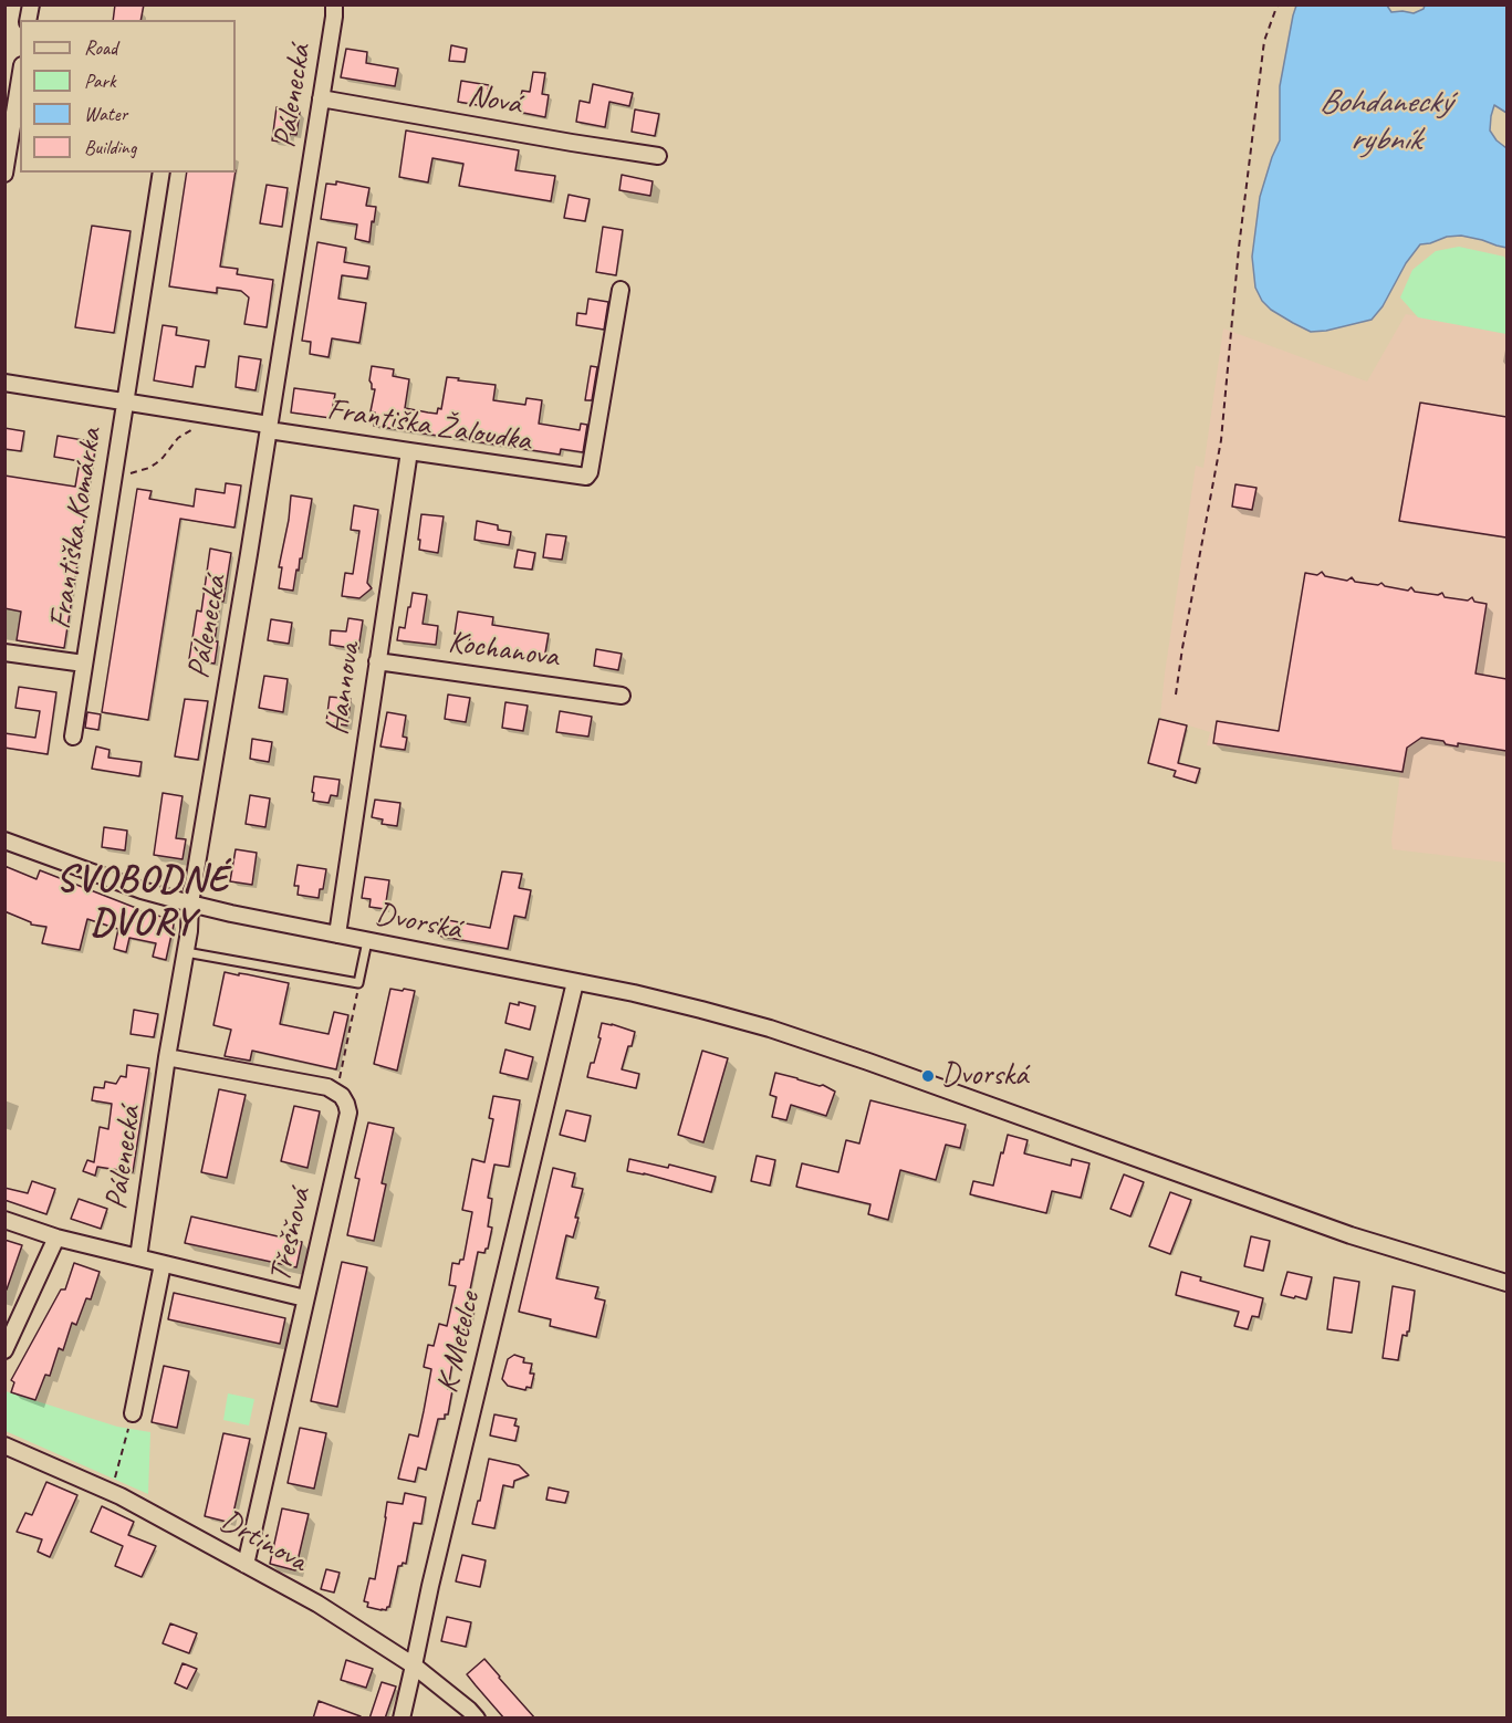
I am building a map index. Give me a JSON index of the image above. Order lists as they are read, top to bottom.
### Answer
{
  "streets": {
    "street": [
      "Pálenecká",
      "Nová",
      "Františka Žaloudka",
      "Františka Komárka",
      "Kochanova",
      "Hannova",
      "Dvorská",
      "Třešňová",
      "K Metelce",
      "Drtinova"
    ]
  },
  "crossings": [
    ["Pálenecká", "Nová"],
    ["Pálenecká", "Františka Žaloudka"],
    ["Pálenecká", "Františka Komárka"],
    ["Pálenecká", "Dvorská"],
    ["Františka Žaloudka", "Františka Komárka"],
    ["Františka Žaloudka", "Hannova"],
    ["Kochanova", "Hannova"],
    ["Hannova", "Dvorská"],
    ["Dvorská", "K Metelce"],
    ["Třešňová", "Drtinova"],
    ["K Metelce", "Drtinova"]
  ],
  "districts": ["SVOBODNÉ DVORY"],
  "water": ["Bohdanecký rybník"],
  "places": ["Dvorská"],
  "legend": [
    "Road",
    "Park",
    "Water",
    "Building"
  ]
}
